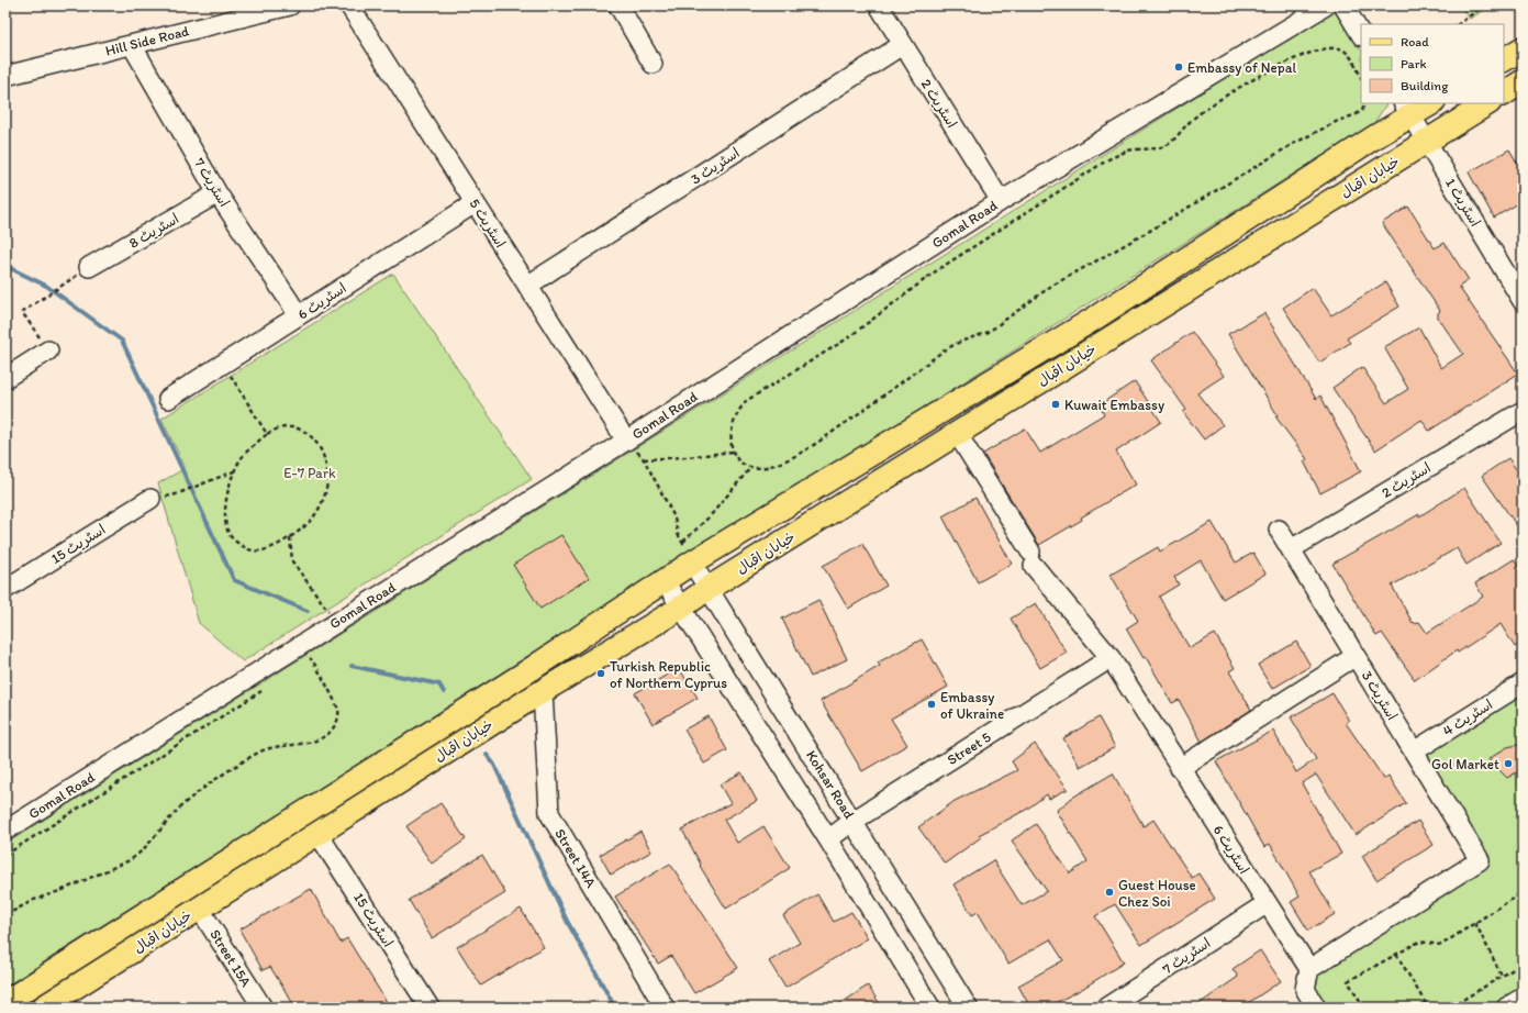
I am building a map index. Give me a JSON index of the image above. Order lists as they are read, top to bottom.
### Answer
{
  "streets": {
    "main road": ["خیابان اقبال"],
    "street": [
      "Hill Side Road",
      "اسٹریٹ 2",
      "اسٹریٹ 3",
      "اسٹریٹ 7",
      "اسٹریٹ 1",
      "اسٹریٹ 5",
      "Gomal Road",
      "اسٹریٹ 8",
      "اسٹریٹ 6",
      "اسٹریٹ 15",
      "اسٹریٹ 4",
      "Street 5",
      "Kohsar Road",
      "Street 14A",
      "Street 15A"
    ]
  },
  "crossings": [
    ["Hill Side Road", "اسٹریٹ 7"],
    ["اسٹریٹ 2", "اسٹریٹ 3"],
    ["اسٹریٹ 2", "Gomal Road"],
    ["اسٹریٹ 3", "اسٹریٹ 5"],
    ["اسٹریٹ 3", "اسٹریٹ 6"],
    ["اسٹریٹ 3", "اسٹریٹ 4"],
    ["خیابان اقبال", "اسٹریٹ 1"],
    ["خیابان اقبال", "اسٹریٹ 6"],
    ["خیابان اقبال", "اسٹریٹ 15"],
    ["خیابان اقبال", "Kohsar Road"],
    ["خیابان اقبال", "Street 14A"],
    ["خیابان اقبال", "Street 15A"],
    ["اسٹریٹ 7", "اسٹریٹ 8"],
    ["اسٹریٹ 7", "اسٹریٹ 6"],
    ["اسٹریٹ 5", "Gomal Road"],
    ["اسٹریٹ 5", "اسٹریٹ 6"],
    ["اسٹریٹ 6", "Street 5"],
    ["Street 5", "Kohsar Road"]
  ],
  "parks": ["E-7 Park"],
  "places": [
    "Embassy of Nepal",
    "Kuwait Embassy",
    "Turkish Republic of Northern Cyprus",
    "Embassy of Ukraine",
    "Gol Market",
    "Guest House Chez Soi"
  ],
  "legend": ["Road", "Park", "Building"]
}
